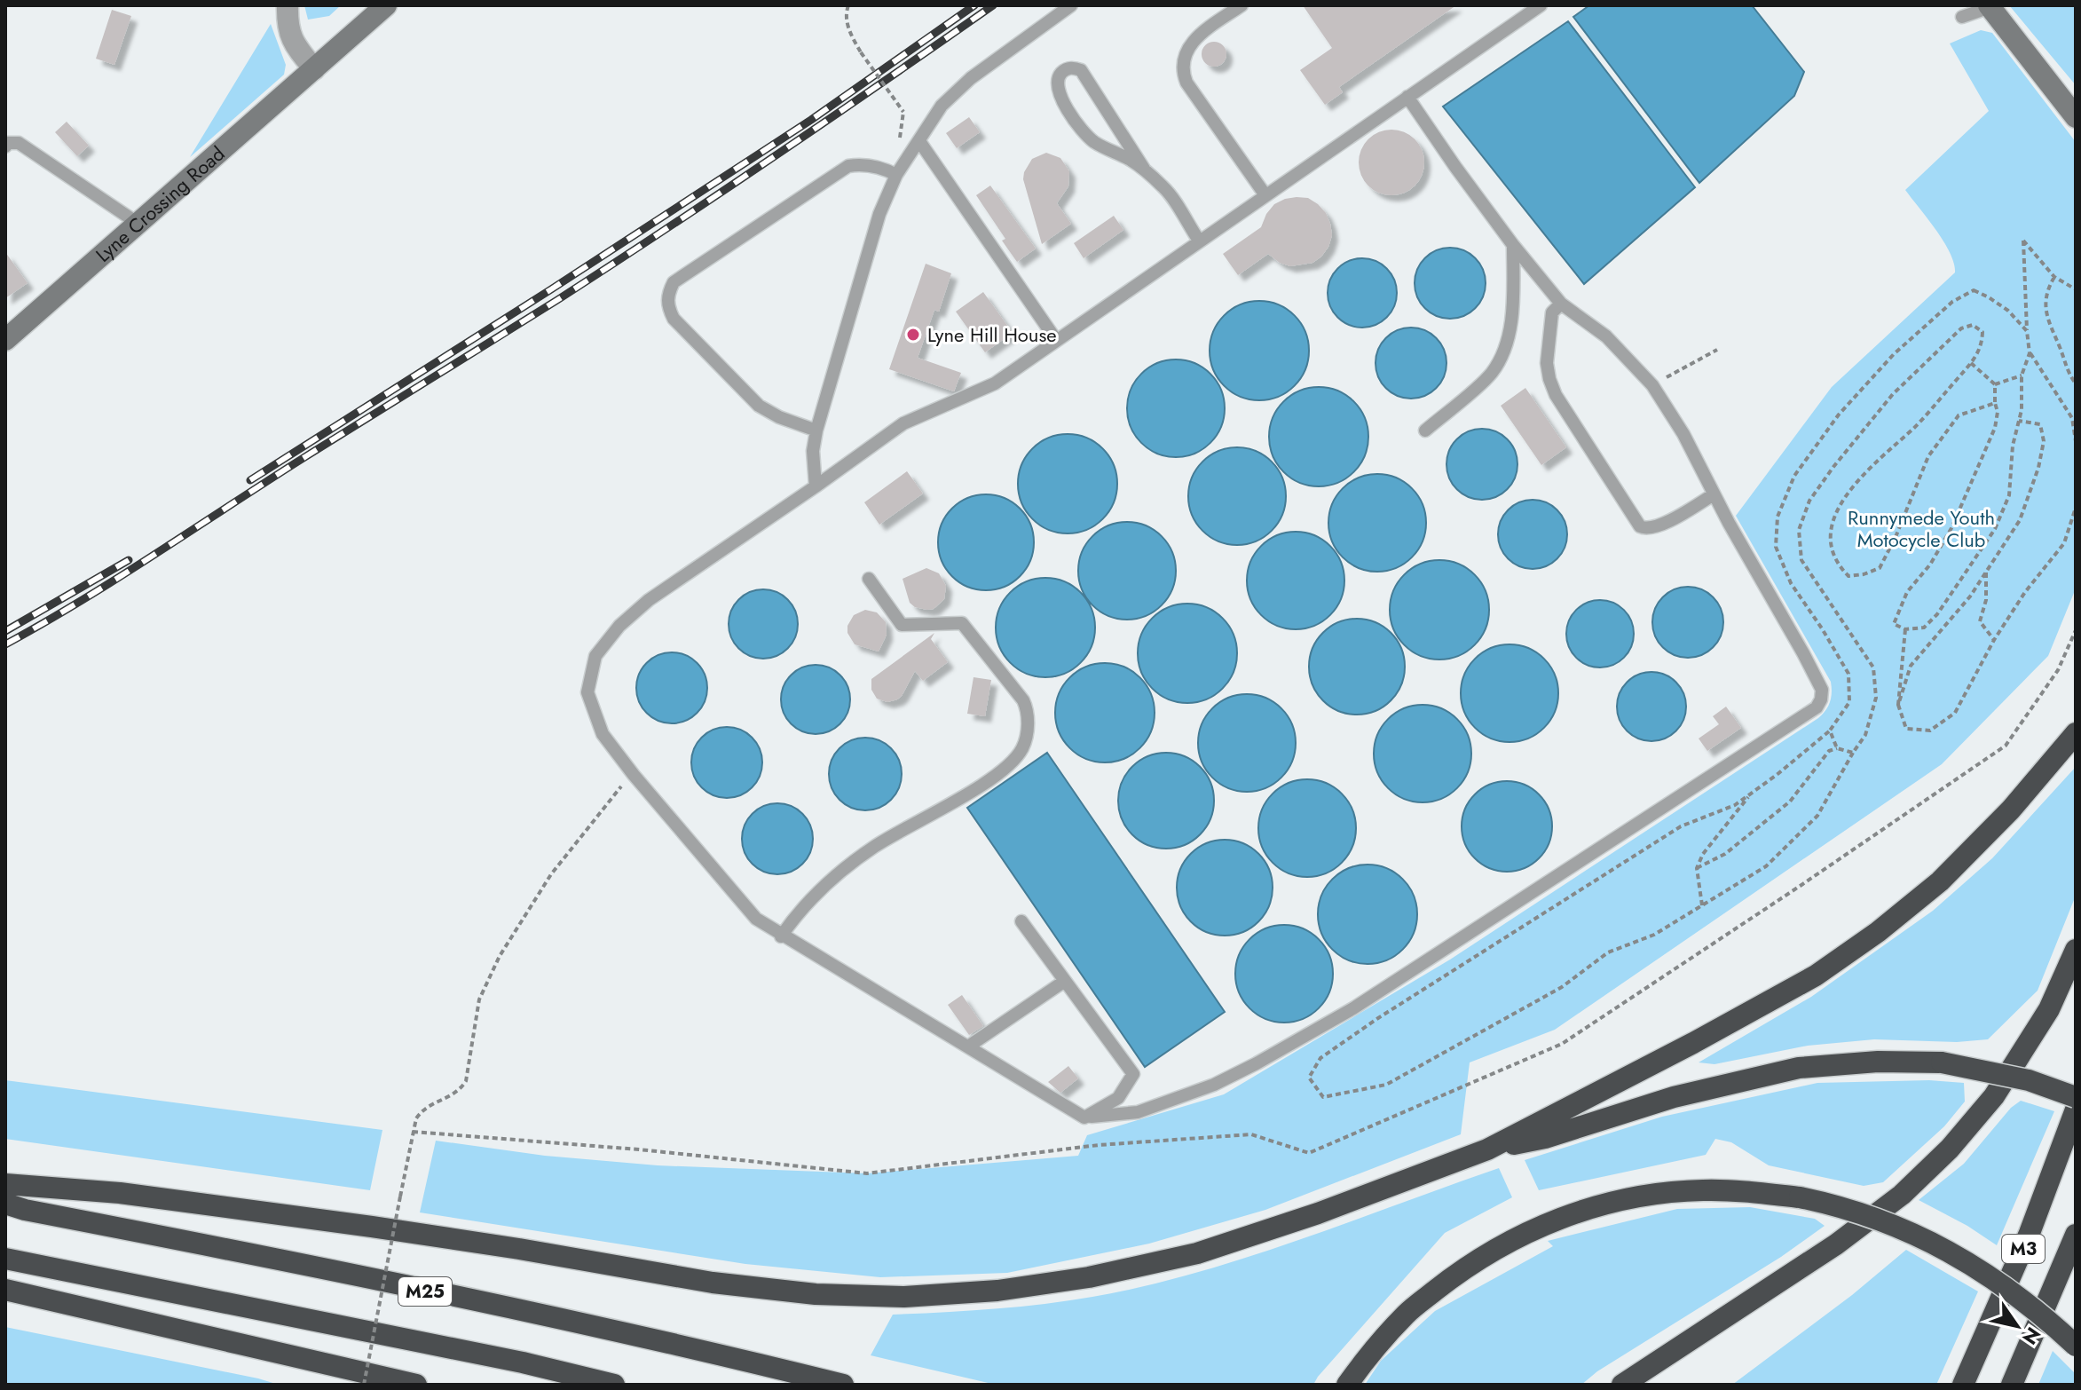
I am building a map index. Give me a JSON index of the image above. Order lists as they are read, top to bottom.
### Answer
{
  "streets": {
    "highway": ["M3", "M25"],
    "street": ["Lyne Crossing Road"]
  },
  "parks": ["Runnymede Youth Motocycle Club"],
  "places": ["Lyne Hill House"],
  "north": "bottom right"
}
